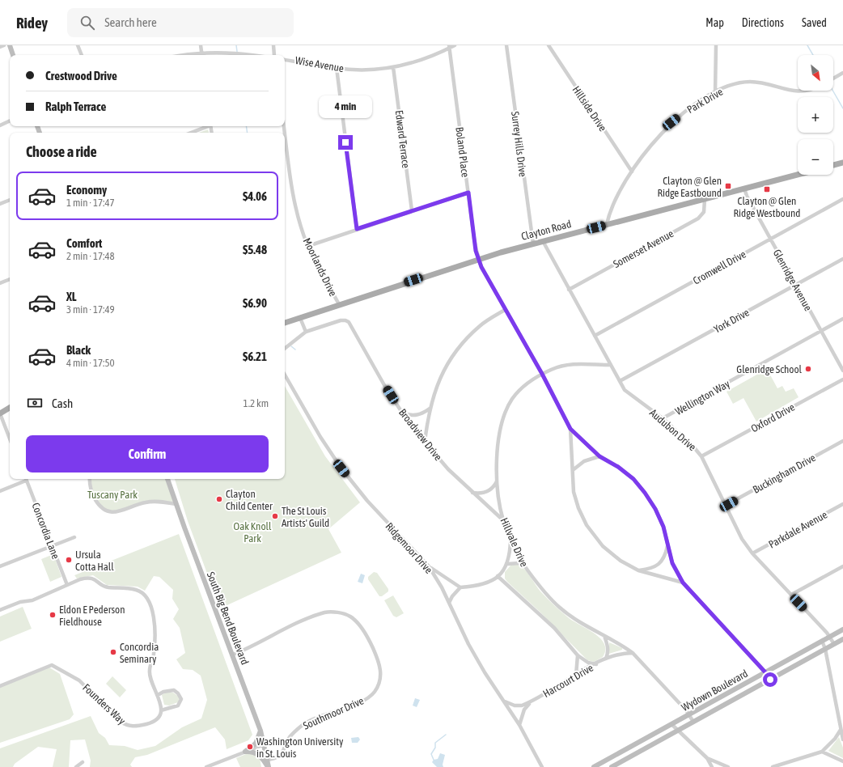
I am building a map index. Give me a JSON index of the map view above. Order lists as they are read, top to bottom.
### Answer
{
  "streets": {
    "main road": ["Clayton Road"],
    "street": [
      "Wise Avenue",
      "Park Drive",
      "Hillside Drive",
      "Edward Terrace",
      "Surrey Hills Drive",
      "Boland Place",
      "Somerset Avenue",
      "Moorlands Drive",
      "Cromwell Drive",
      "Glenridge Avenue",
      "York Drive",
      "Wellington Way",
      "Oxford Drive",
      "Audubon Drive",
      "Broadview Drive",
      "Buckingham Drive",
      "Parkdale Avenue",
      "Concordia Lane",
      "Hillvale Drive",
      "Ridgemoor Drive",
      "South Big Bend Boulevard",
      "Harcourt Drive",
      "Wydown Boulevard",
      "Founders Way",
      "Southmoor Drive"
    ]
  },
  "crossings": [
    ["Wise Avenue", "Edward Terrace"],
    ["Wise Avenue", "Boland Place"],
    ["Park Drive", "Hillside Drive"],
    ["Park Drive", "Clayton Road"],
    ["Surrey Hills Drive", "Clayton Road"],
    ["Boland Place", "Clayton Road"],
    ["Boland Place", "Hillvale Drive"],
    ["Clayton Road", "Somerset Avenue"],
    ["Clayton Road", "Moorlands Drive"],
    ["Clayton Road", "Glenridge Avenue"],
    ["Clayton Road", "Audubon Drive"],
    ["Somerset Avenue", "Audubon Drive"],
    ["Cromwell Drive", "Glenridge Avenue"],
    ["Cromwell Drive", "Audubon Drive"],
    ["Glenridge Avenue", "York Drive"],
    ["Glenridge Avenue", "Wellington Way"],
    ["York Drive", "Audubon Drive"],
    ["Wellington Way", "Audubon Drive"],
    ["Oxford Drive", "Audubon Drive"],
    ["Audubon Drive", "Buckingham Drive"],
    ["Audubon Drive", "Parkdale Avenue"],
    ["Audubon Drive", "Hillvale Drive"],
    ["Audubon Drive", "Wydown Boulevard"],
    ["Broadview Drive", "Hillvale Drive"],
    ["Hillvale Drive", "Harcourt Drive"],
    ["Hillvale Drive", "Wydown Boulevard"],
    ["Ridgemoor Drive", "Harcourt Drive"],
    ["South Big Bend Boulevard", "Southmoor Drive"]
  ],
  "parks": ["Tuscany Park", "Oak Knoll Park"],
  "places": {
    "transit": ["Clayton @ Glen Ridge Eastbound", "Clayton @ Glen Ridge Westbound"],
    "other": [
      "Glenridge School",
      "Clayton Child Center",
      "The St Louis Artists' Guild",
      "Ursula Cotta Hall",
      "Eldon E Pederson Fieldhouse",
      "Concordia Seminary",
      "Washington University in St. Louis"
    ]
  },
  "north": "bottom right",
  "page": {
    "header": "Ridey",
    "search": "Search here",
    "nav": ["Map", "Directions", "Saved"],
    "map_buttons": ["+", "−"],
    "banner": ["Crestwood Drive", "Ralph Terrace"],
    "bubble": "4 min",
    "heading": "Choose a ride",
    "list": [
      {
        "name": "Economy",
        "note": "1 min · 17:47",
        "value": "$4.06"
      },
      {
        "name": "Comfort",
        "note": "2 min · 17:48",
        "value": "$5.48"
      },
      {
        "name": "XL",
        "note": "3 min · 17:49",
        "value": "$6.90"
      },
      {
        "name": "Black",
        "note": "4 min · 17:50",
        "value": "$6.21"
      }
    ],
    "pay": ["Cash", "1.2 km"],
    "buttons": "Confirm"
  }
}
